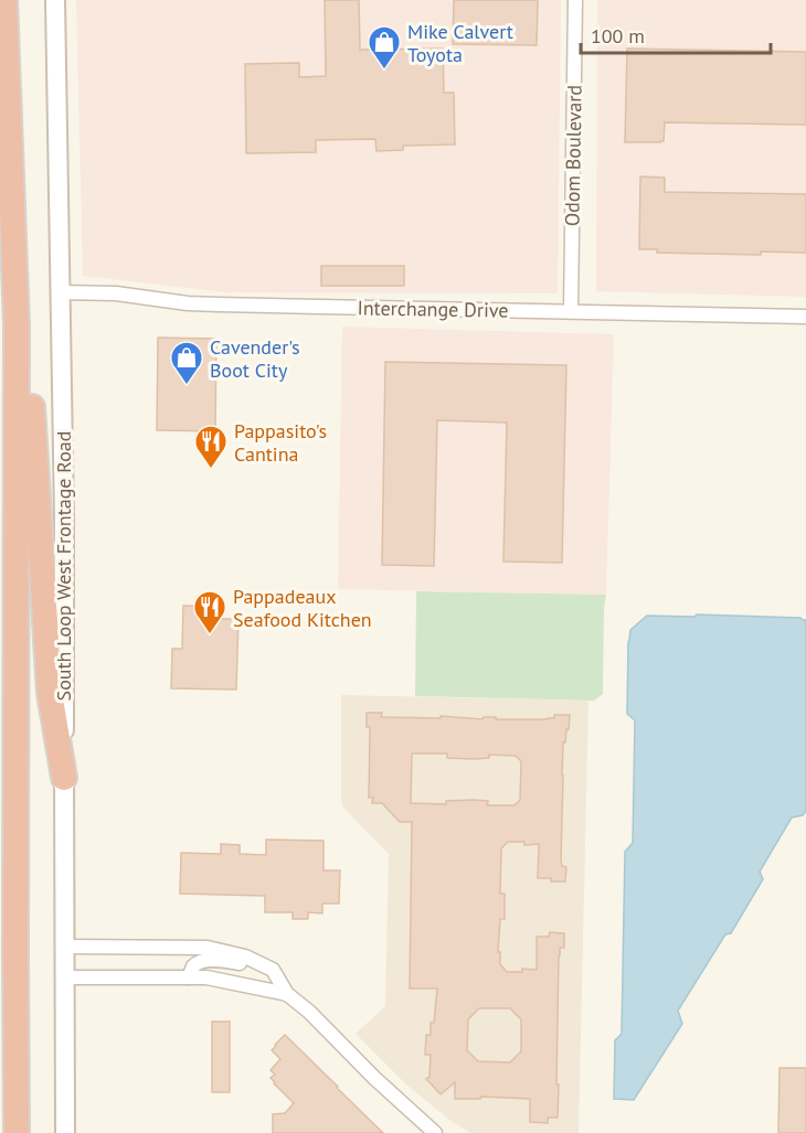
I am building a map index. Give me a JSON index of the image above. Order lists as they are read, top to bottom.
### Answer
{
  "streets": {
    "main road": ["South Loop West Frontage Road"],
    "street": ["Odom Boulevard", "Interchange Drive"]
  },
  "crossings": [
    ["Odom Boulevard", "Interchange Drive"],
    ["Interchange Drive", "South Loop West Frontage Road"]
  ],
  "places": {
    "shop": ["Mike Calvert Toyota", "Cavender's Boot City"],
    "restaurant": ["Pappasito's Cantina", "Pappadeaux Seafood Kitchen"]
  },
  "scale_bar": "100 m"
}
